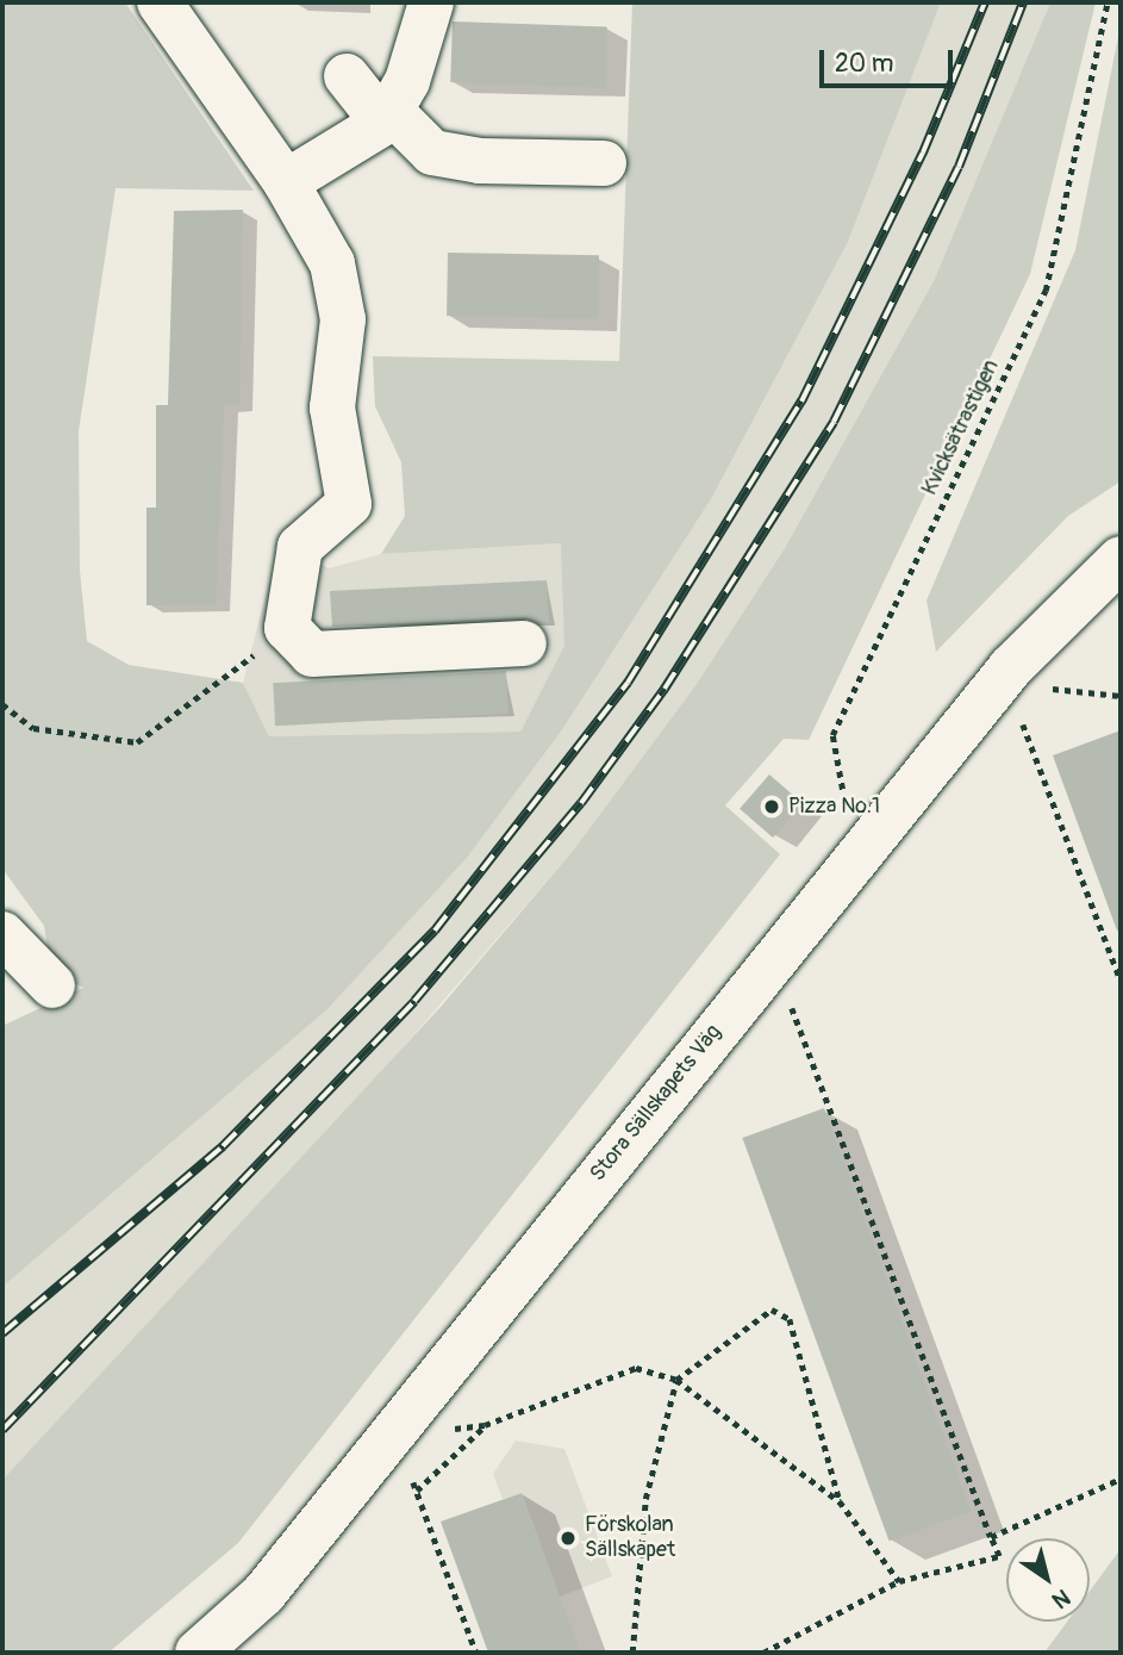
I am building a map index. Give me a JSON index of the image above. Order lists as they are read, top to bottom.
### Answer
{
  "streets": {
    "street": ["Stora Sällskapets Väg"],
    "path": ["Kvicksätrastigen"]
  },
  "crossings": [
    ["Kvicksätrastigen", "Stora Sällskapets Väg"]
  ],
  "places": ["Pizza No.1", "Förskolan Sällskapet"],
  "scale_bar": "20 m",
  "north": "bottom right"
}
